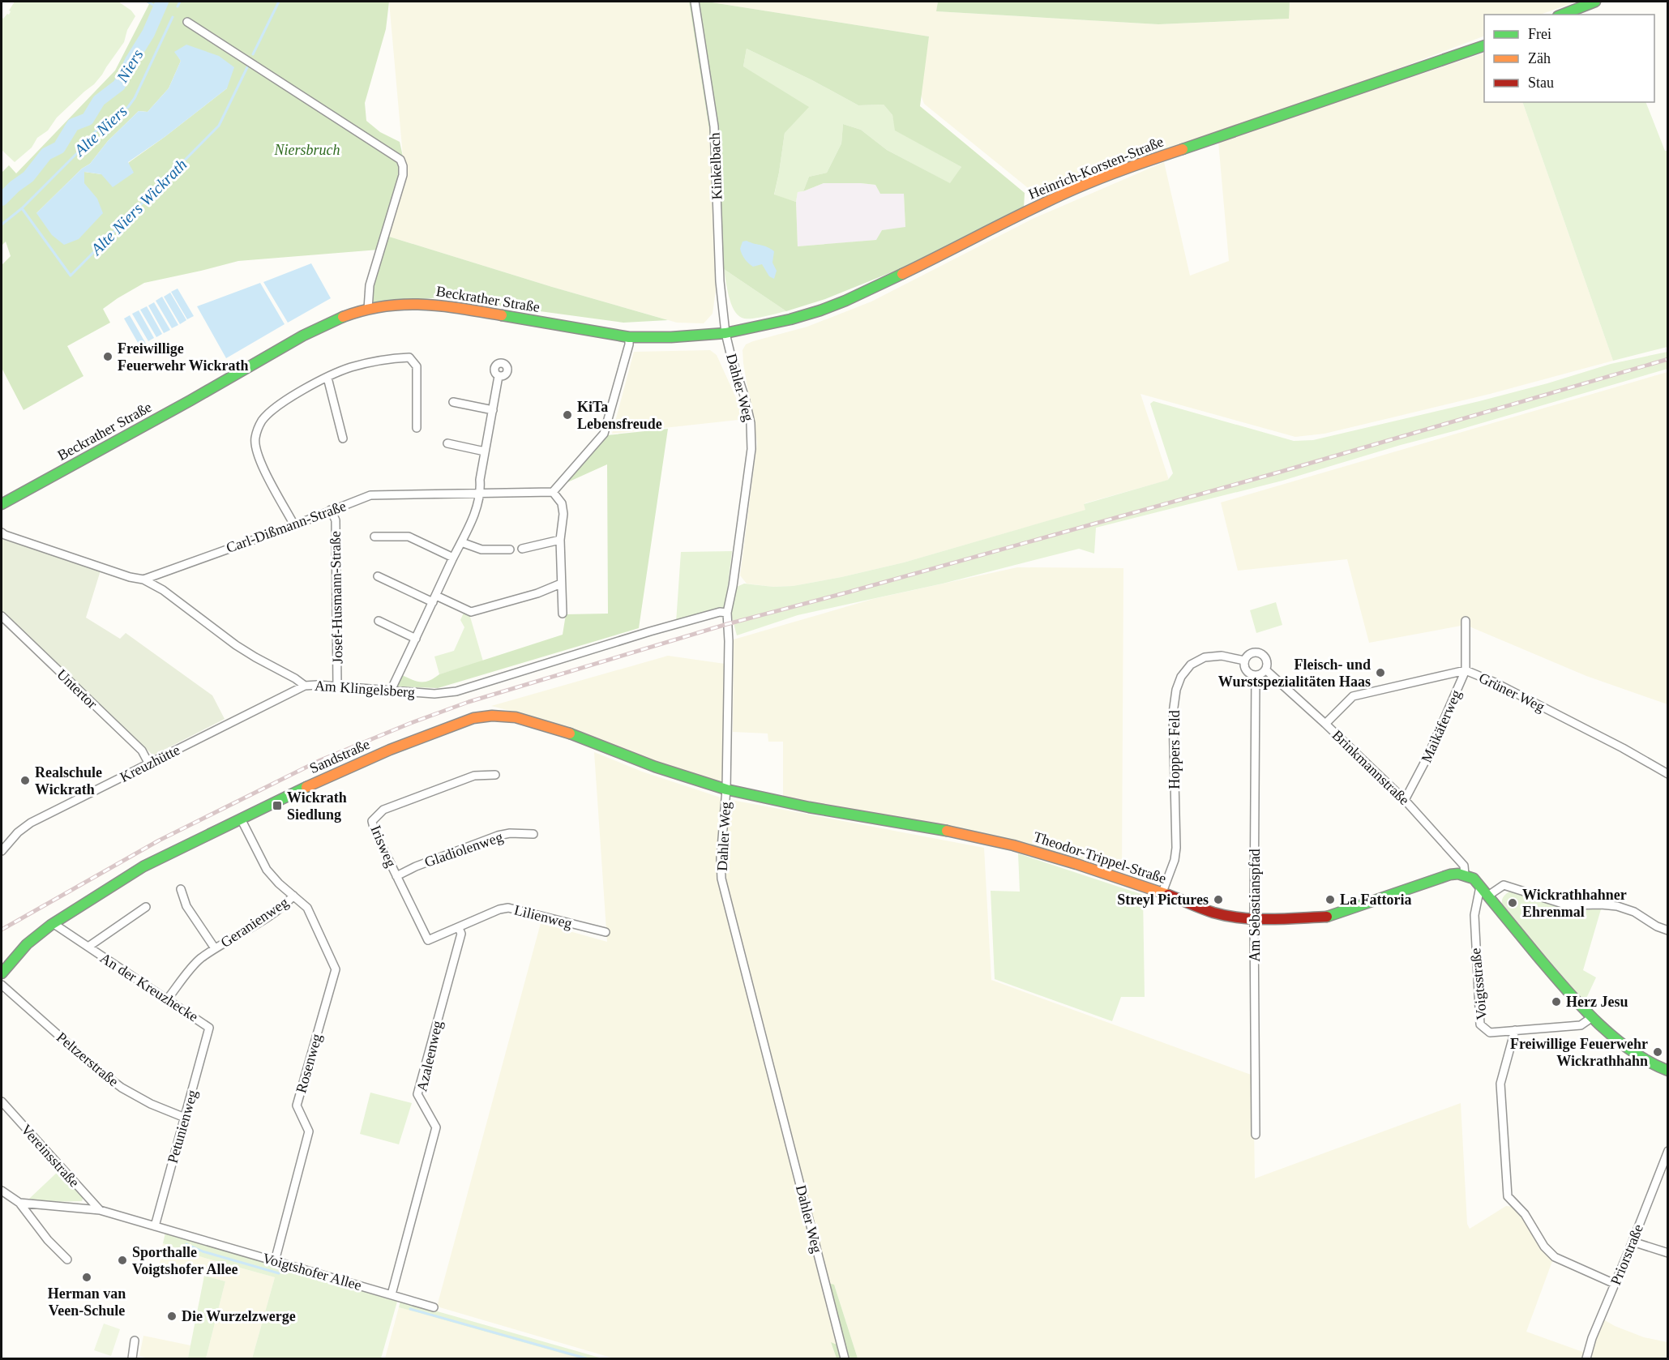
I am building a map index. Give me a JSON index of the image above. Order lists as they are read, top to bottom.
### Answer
{
  "streets": {
    "main road": [
      "Heinrich-Korsten-Straße",
      "Beckrather Straße",
      "Sandstraße",
      "Theodor-Trippel-Straße"
    ],
    "street": [
      "Kinkelbach",
      "Dahler Weg",
      "Carl-Dißmann-Straße",
      "Josef-Husmann-Straße",
      "Untertor",
      "Am Klingelsberg",
      "Grüner Weg",
      "Maikäferweg",
      "Hoppers Feld",
      "Kreuzhütte",
      "Brinkmannstraße",
      "Irisweg",
      "Gladiolenweg",
      "Am Sebastianspfad",
      "Lilienweg",
      "Geranienweg",
      "Voigtsstraße",
      "An der Kreuzhecke",
      "Azaleenweg",
      "Peltzerstraße",
      "Rosenweg",
      "Petunienweg",
      "Vereinsstraße",
      "Priorstraße",
      "Voigtshofer Allee"
    ]
  },
  "crossings": [
    ["Kinkelbach", "Heinrich-Korsten-Straße"],
    ["Kinkelbach", "Beckrather Straße"],
    ["Kinkelbach", "Dahler Weg"],
    ["Heinrich-Korsten-Straße", "Beckrather Straße"],
    ["Heinrich-Korsten-Straße", "Dahler Weg"],
    ["Beckrather Straße", "Dahler Weg"],
    ["Dahler Weg", "Am Klingelsberg"],
    ["Dahler Weg", "Sandstraße"],
    ["Dahler Weg", "Theodor-Trippel-Straße"],
    ["Carl-Dißmann-Straße", "Josef-Husmann-Straße"],
    ["Carl-Dißmann-Straße", "Am Klingelsberg"],
    ["Josef-Husmann-Straße", "Am Klingelsberg"],
    ["Untertor", "Kreuzhütte"],
    ["Am Klingelsberg", "Kreuzhütte"],
    ["Grüner Weg", "Maikäferweg"],
    ["Grüner Weg", "Brinkmannstraße"],
    ["Maikäferweg", "Brinkmannstraße"],
    ["Hoppers Feld", "Brinkmannstraße"],
    ["Hoppers Feld", "Theodor-Trippel-Straße"],
    ["Hoppers Feld", "Am Sebastianspfad"],
    ["Sandstraße", "Theodor-Trippel-Straße"],
    ["Sandstraße", "An der Kreuzhecke"],
    ["Brinkmannstraße", "Theodor-Trippel-Straße"],
    ["Brinkmannstraße", "Am Sebastianspfad"],
    ["Irisweg", "Gladiolenweg"],
    ["Irisweg", "Lilienweg"],
    ["Theodor-Trippel-Straße", "Am Sebastianspfad"],
    ["Lilienweg", "Azaleenweg"],
    ["Geranienweg", "An der Kreuzhecke"],
    ["Geranienweg", "Rosenweg"],
    ["An der Kreuzhecke", "Petunienweg"],
    ["Azaleenweg", "Voigtshofer Allee"],
    ["Peltzerstraße", "Petunienweg"],
    ["Rosenweg", "Voigtshofer Allee"],
    ["Petunienweg", "Voigtshofer Allee"],
    ["Vereinsstraße", "Voigtshofer Allee"]
  ],
  "water": ["Niers", "Alte Niers", "Alte Niers Wickrath"],
  "parks": ["Niersbruch"],
  "places": {
    "other": [
      "Freiwillige Feuerwehr Wickrath",
      "KiTa Lebensfreude",
      "Fleisch- und Wurstspezialitäten Haas",
      "Realschule Wickrath",
      "Streyl Pictures",
      "La Fattoria",
      "Wickrathhahner Ehrenmal",
      "Herz Jesu",
      "Freiwillige Feuerwehr Wickrathhahn",
      "Sporthalle Voigtshofer Allee",
      "Herman van Veen-Schule",
      "Die Wurzelzwerge"
    ],
    "transit": ["Wickrath Siedlung"]
  },
  "legend": ["Frei", "Zäh", "Stau"]
}
